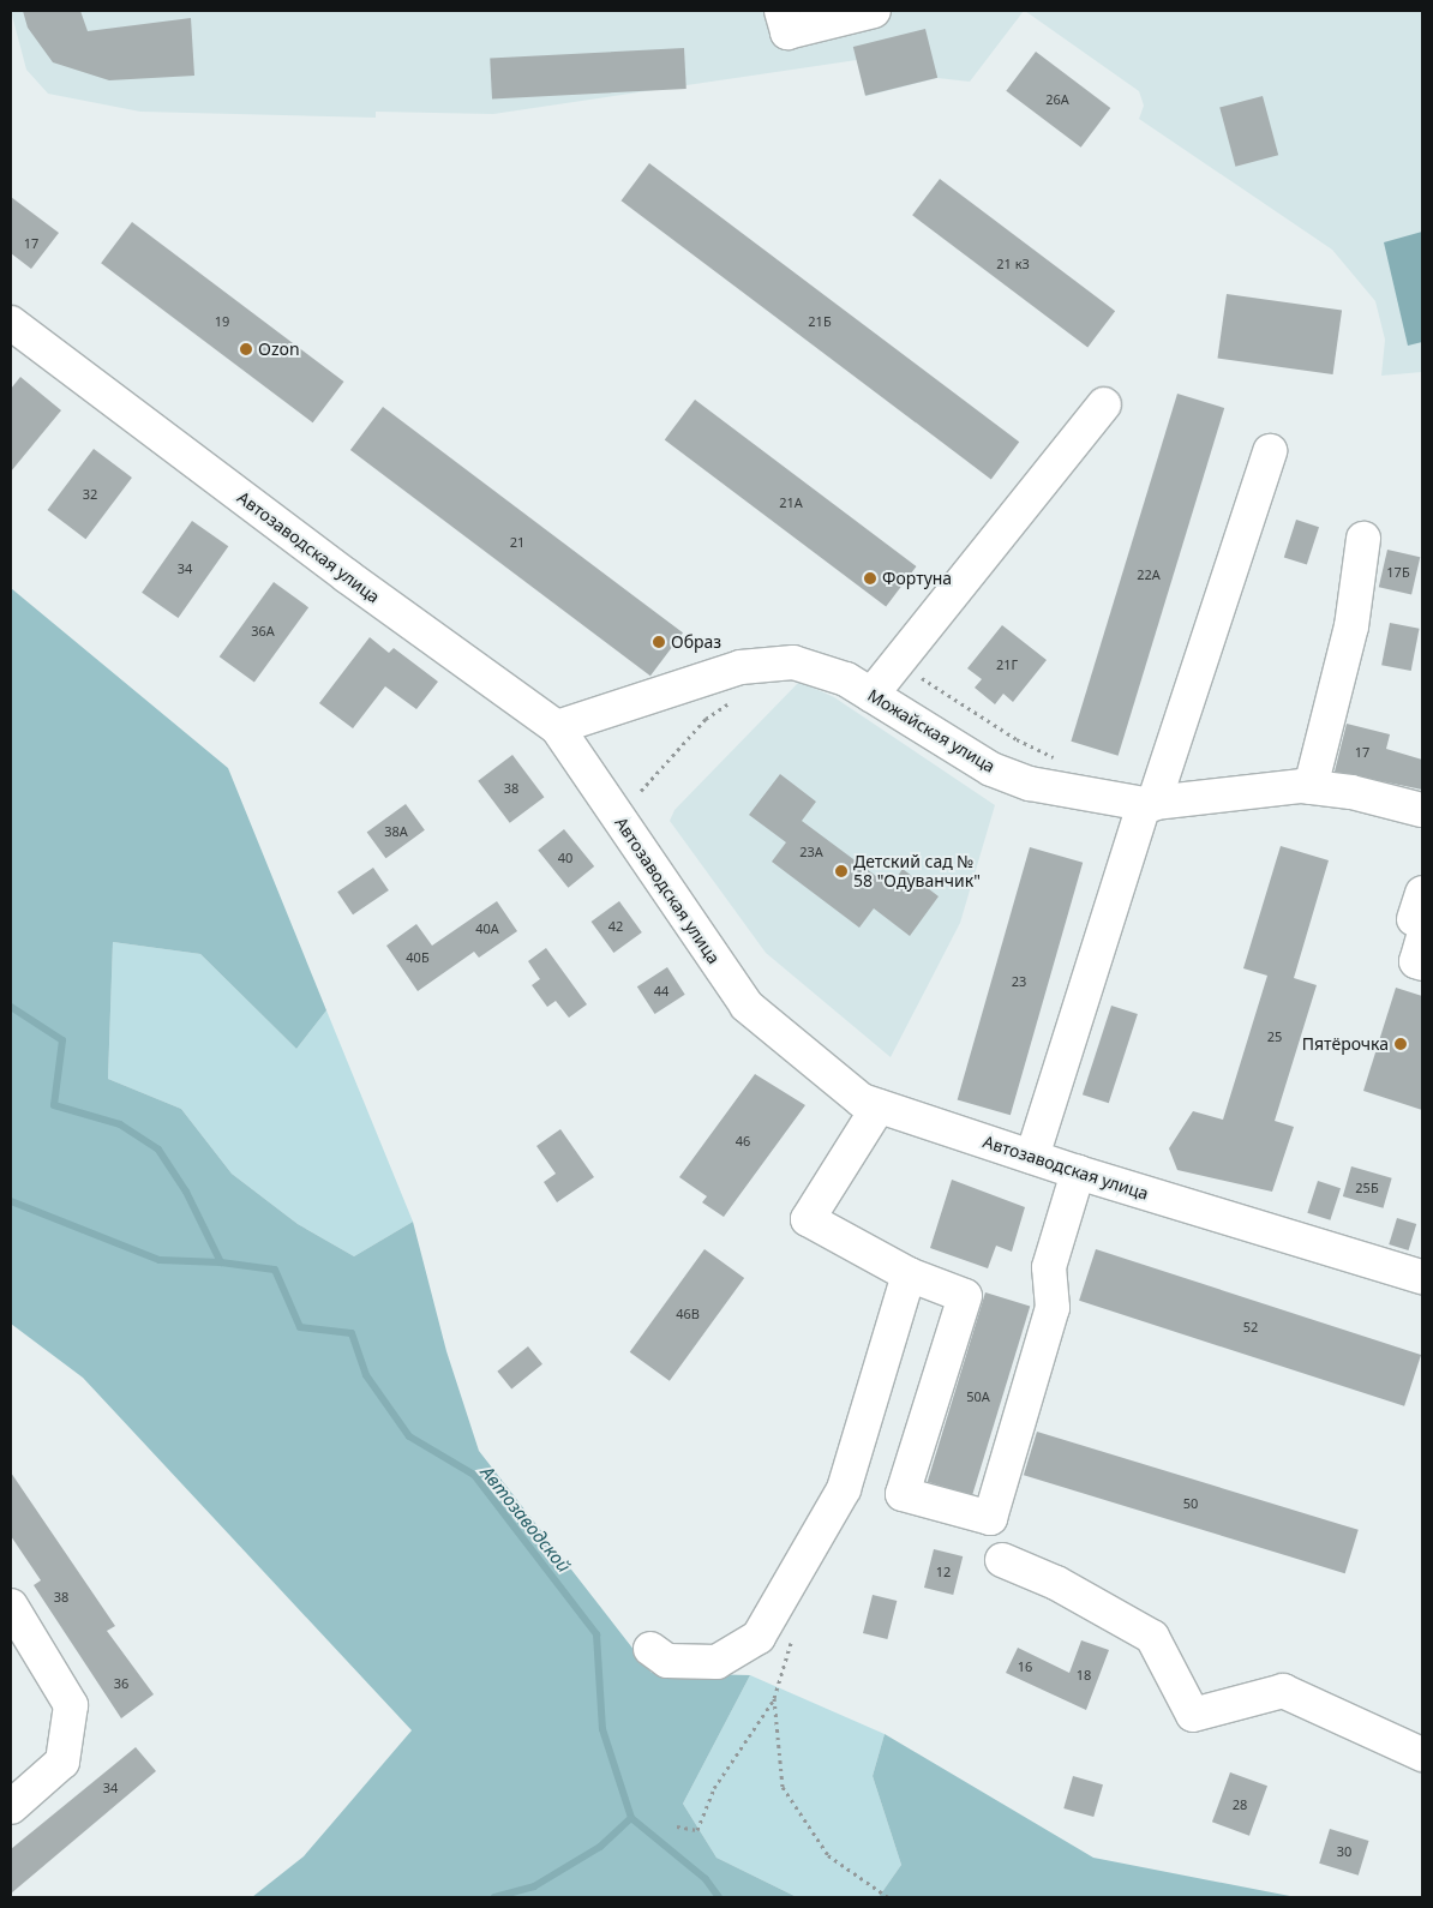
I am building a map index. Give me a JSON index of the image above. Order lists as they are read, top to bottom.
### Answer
{
  "streets": {
    "street": ["Автозаводская улица", "Можайская улица"]
  },
  "crossings": [
    ["Автозаводская улица", "Можайская улица"]
  ],
  "water": ["Автозаводской"],
  "places": [
    "Ozon",
    "Фортуна",
    "Образ",
    "Детский сад № 58 \"Одуванчик\"",
    "Пятёрочка"
  ],
  "house_numbers": [
    "26А",
    "17",
    "21 к3",
    "19",
    "21Б",
    "32",
    "21А",
    "21",
    "34",
    "17Б",
    "22А",
    "36А",
    "21Г",
    "17",
    "38",
    "38А",
    "23А",
    "40",
    "42",
    "40А",
    "40Б",
    "23",
    "44",
    "25",
    "46",
    "25Б",
    "46В",
    "52",
    "50А",
    "50",
    "12",
    "38",
    "16",
    "18",
    "36",
    "34",
    "28",
    "30"
  ]
}
